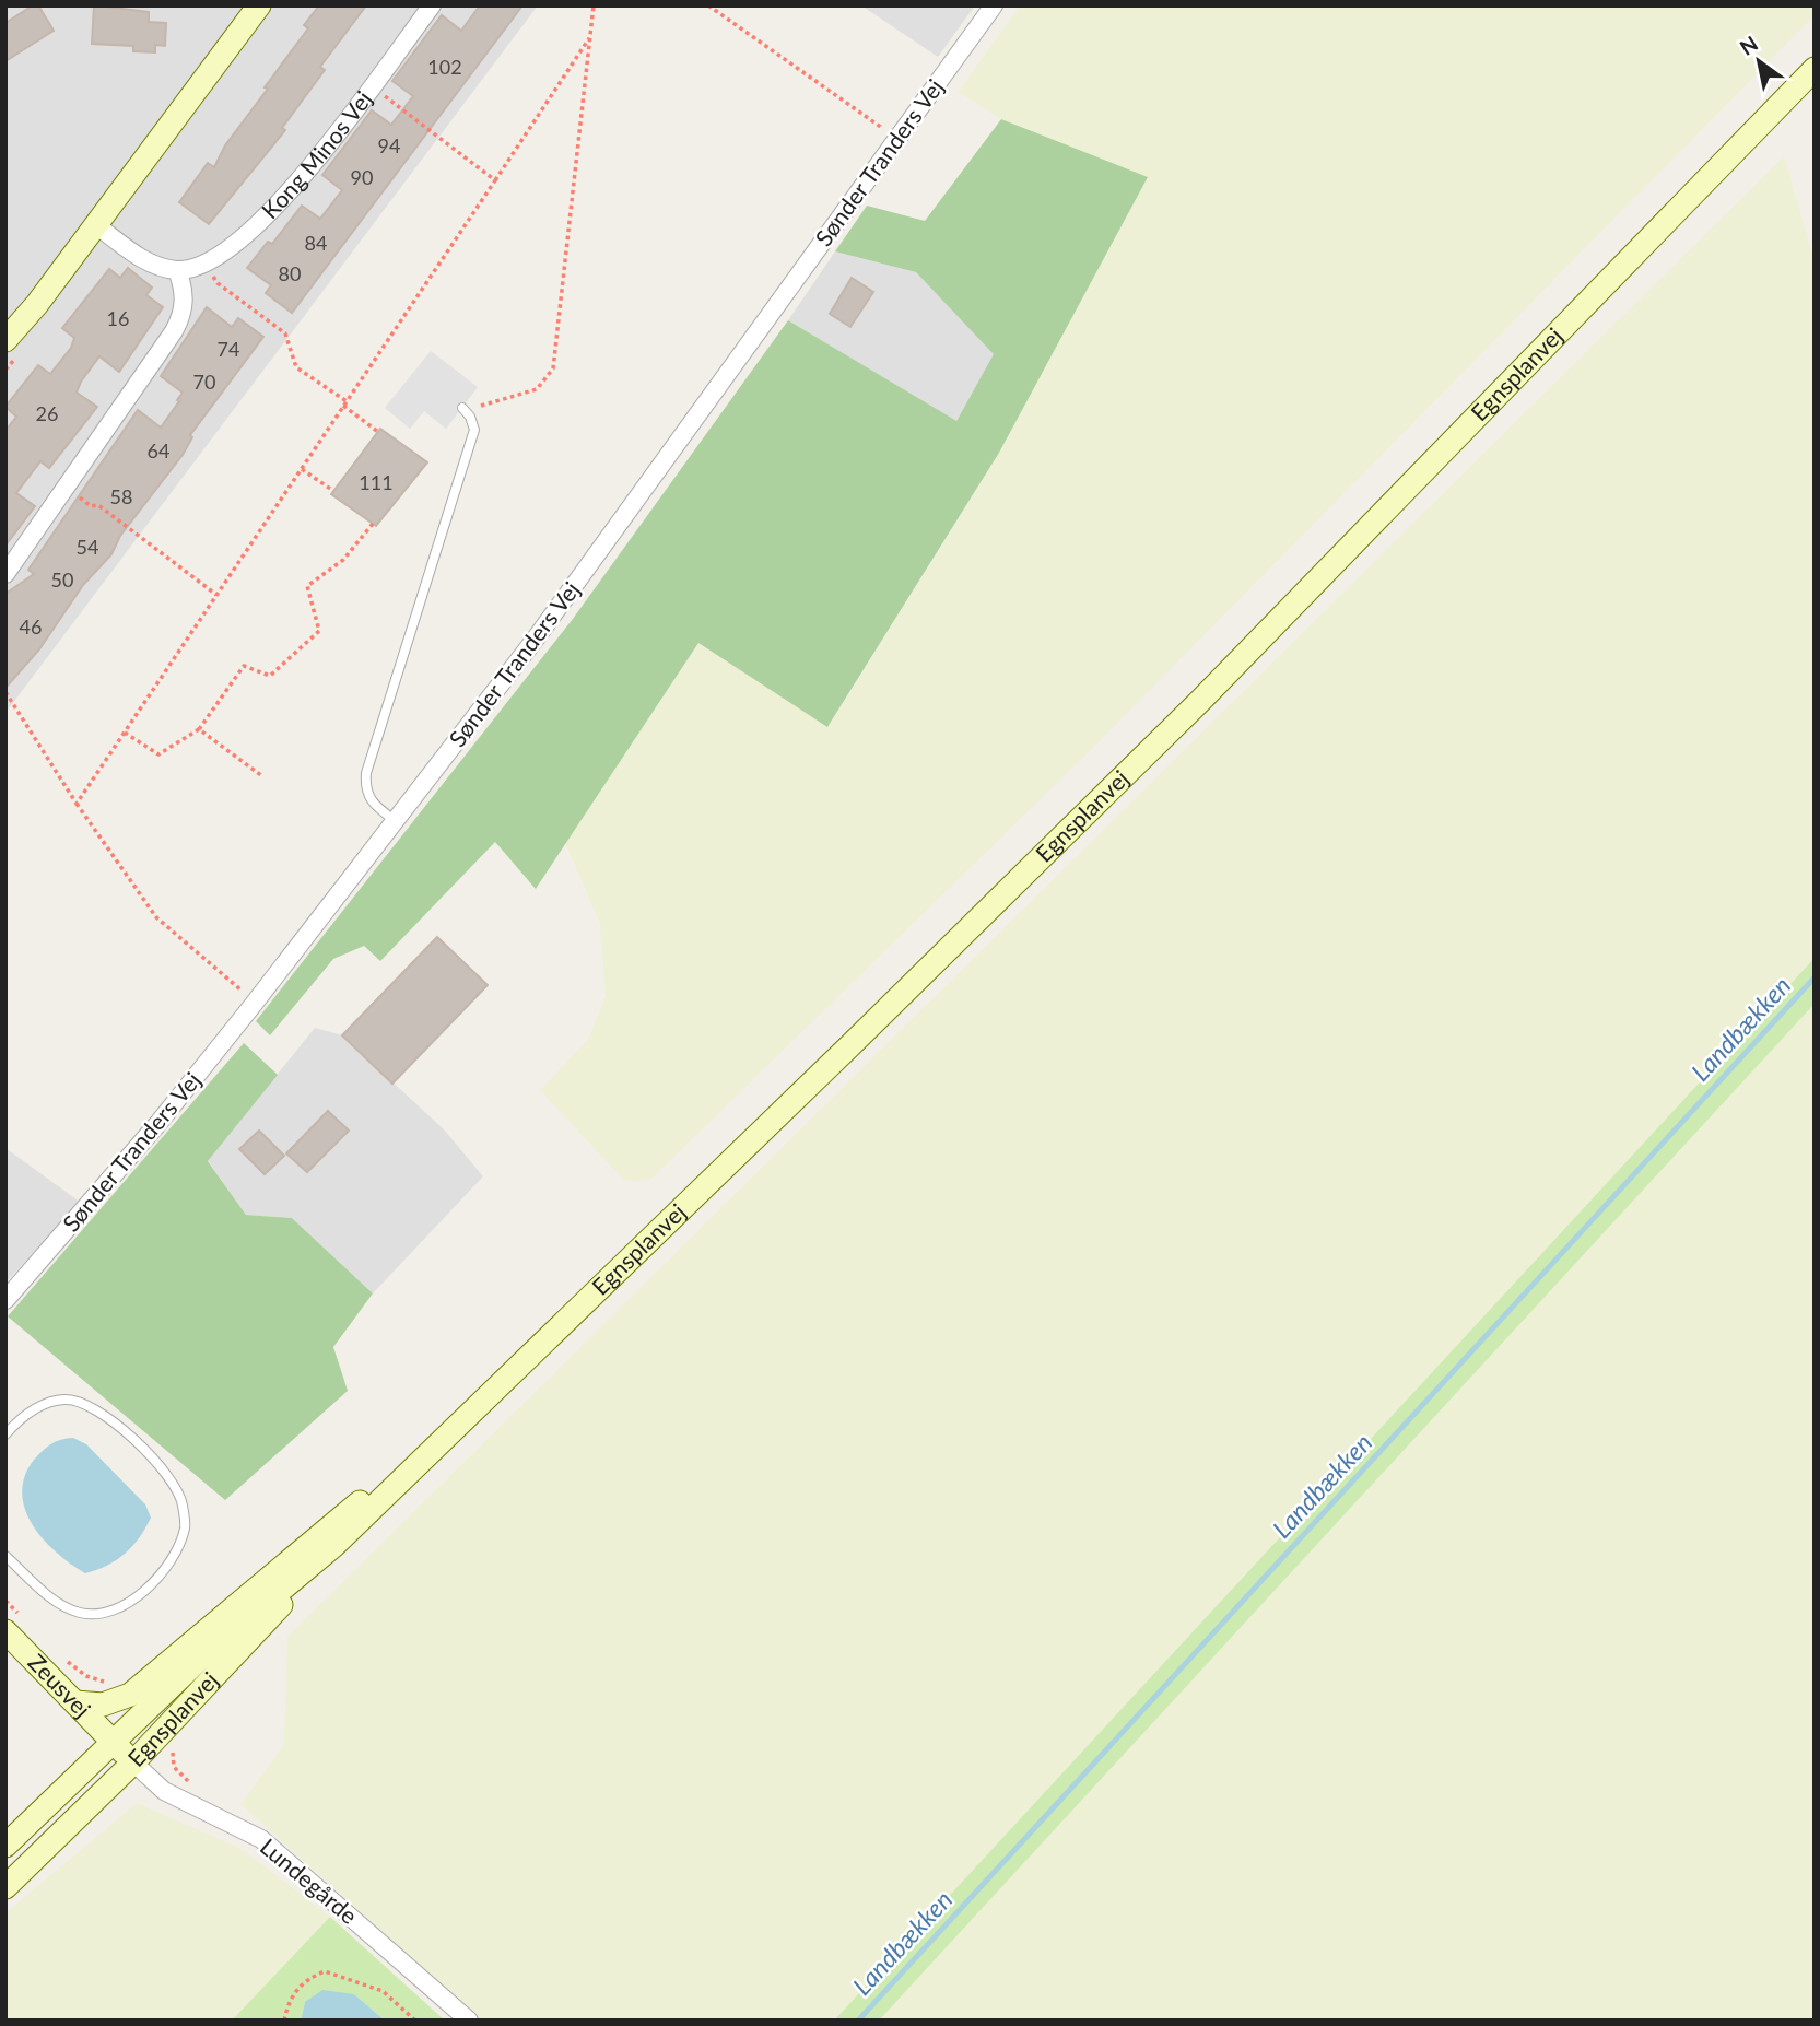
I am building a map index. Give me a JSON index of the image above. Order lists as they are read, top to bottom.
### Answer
{
  "streets": {
    "main road": ["Egnsplanvej", "Zeusvej"],
    "street": ["Kong Minos Vej", "Sønder Tranders Vej", "Lundegårde"]
  },
  "crossings": [
    ["Egnsplanvej", "Zeusvej"],
    ["Egnsplanvej", "Lundegårde"],
    ["Zeusvej", "Lundegårde"]
  ],
  "water": ["Landbækken"],
  "house_numbers": [
    "102",
    "94",
    "90",
    "84",
    "80",
    "16",
    "74",
    "70",
    "26",
    "64",
    "111",
    "58",
    "54",
    "50",
    "46"
  ],
  "north": "top left"
}
